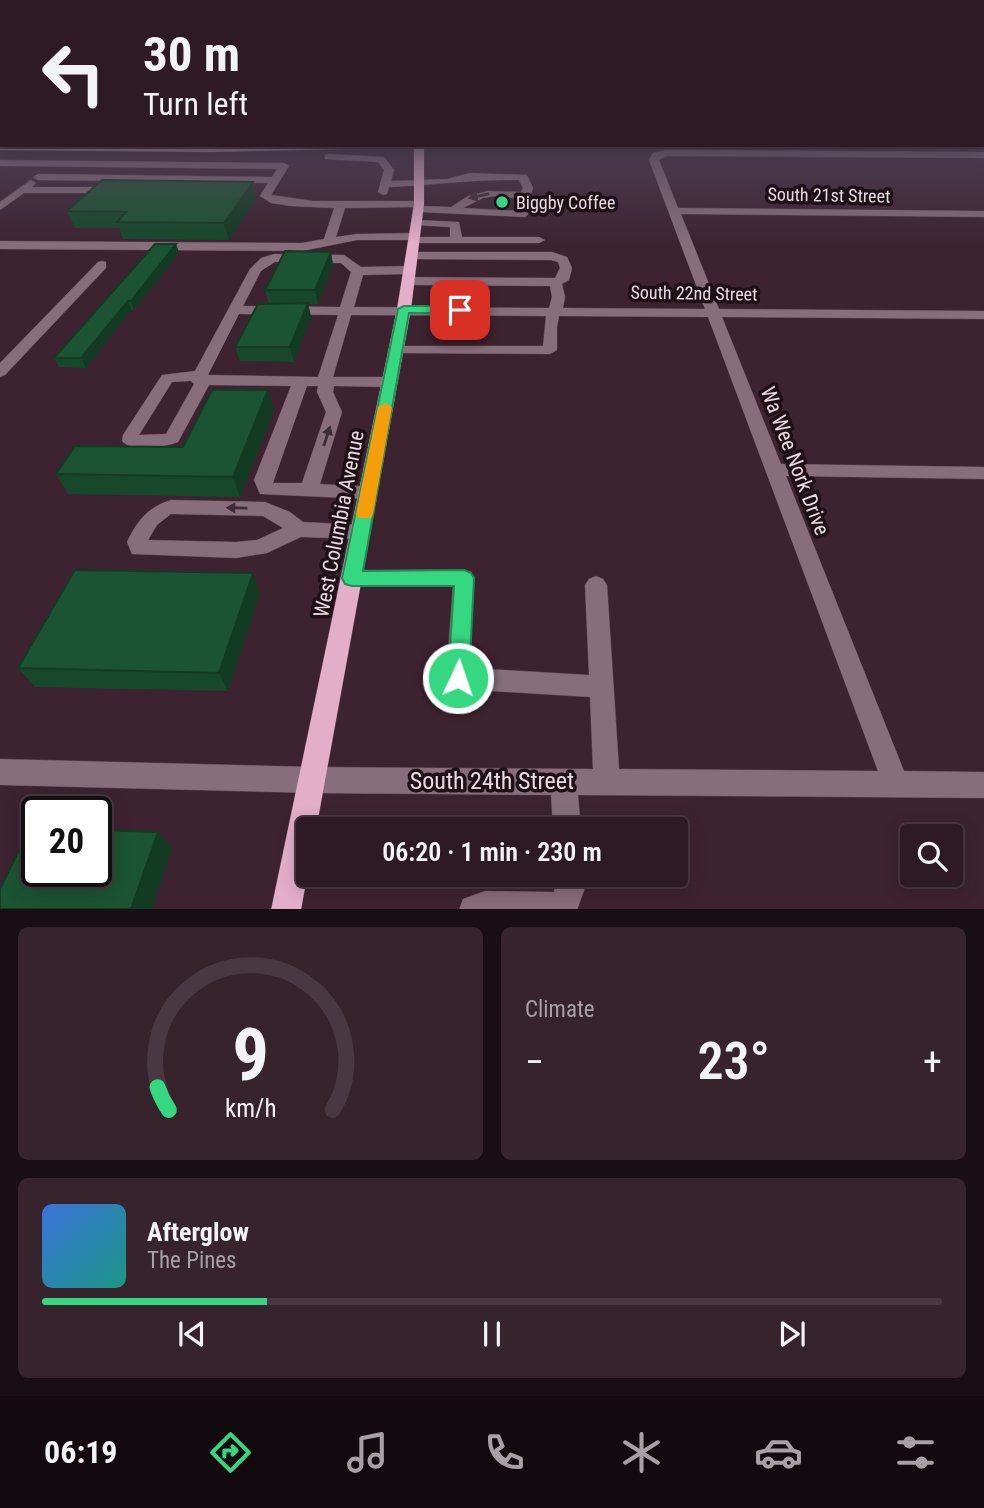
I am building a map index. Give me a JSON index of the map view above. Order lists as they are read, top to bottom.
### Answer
{
  "streets": {
    "main road": ["West Columbia Avenue"],
    "street": [
      "South 21st Street",
      "South 22nd Street",
      "Wa Wee Nork Drive",
      "South 24th Street"
    ]
  },
  "crossings": [
    ["South 21st Street", "Wa Wee Nork Drive"],
    ["South 22nd Street", "Wa Wee Nork Drive"],
    ["South 22nd Street", "West Columbia Avenue"],
    ["Wa Wee Nork Drive", "South 24th Street"],
    ["West Columbia Avenue", "South 24th Street"]
  ],
  "places": ["Biggby Coffee"],
  "page": {
    "turn": ["30 m", "Turn left"],
    "limit": "20",
    "trip": "06:20 · 1 min · 230 m",
    "tile": "Climate",
    "heat": ["−", "23°", "+"],
    "song": ["Afterglow", "The Pines"],
    "tabs": "06:19",
    "gauge": ["9", "km/h"]
  }
}
